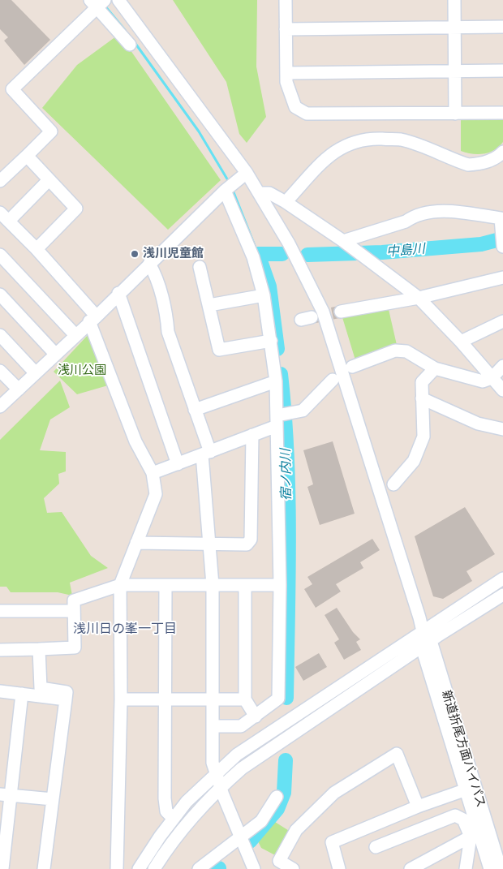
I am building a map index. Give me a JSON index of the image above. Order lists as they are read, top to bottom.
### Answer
{
  "streets": {
    "street": ["新道折尾方面バイパス"]
  },
  "districts": ["浅川日の峯一丁目"],
  "water": ["中島川", "宿ノ内川"],
  "parks": ["浅川公園"],
  "places": ["浅川児童館"]
}
